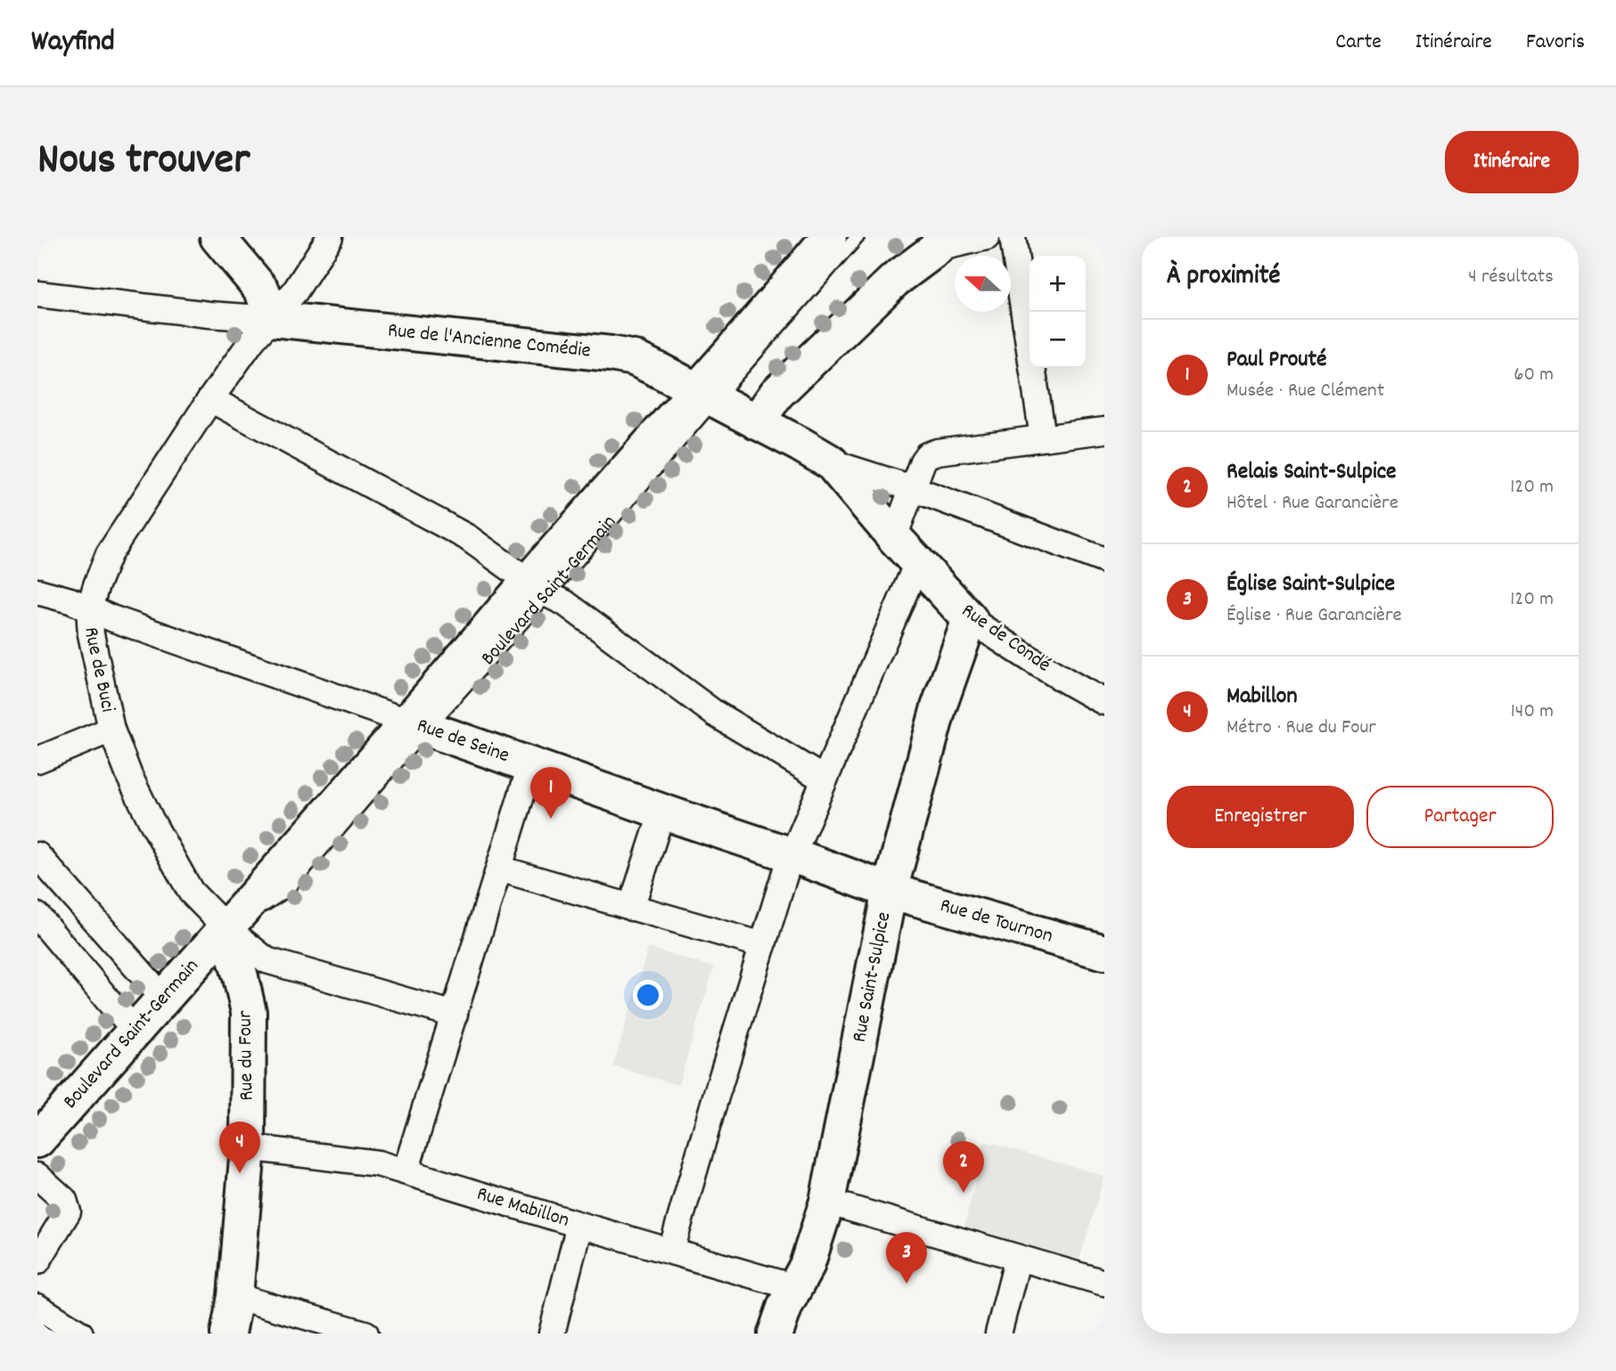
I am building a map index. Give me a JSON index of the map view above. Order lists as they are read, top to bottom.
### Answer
{
  "streets": {
    "street": [
      "Rue de l'Ancienne Comédie",
      "Boulevard Saint-Germain",
      "Rue de Condé",
      "Rue de Buci",
      "Rue de Seine",
      "Rue de Tournon",
      "Rue Saint-Sulpice",
      "Rue du Four",
      "Rue Mabillon"
    ]
  },
  "crossings": [
    ["Rue de l'Ancienne Comédie", "Boulevard Saint-Germain"],
    ["Rue de l'Ancienne Comédie", "Rue de Condé"],
    ["Rue de l'Ancienne Comédie", "Rue de Buci"],
    ["Boulevard Saint-Germain", "Rue de Buci"],
    ["Boulevard Saint-Germain", "Rue de Seine"],
    ["Boulevard Saint-Germain", "Rue du Four"],
    ["Rue de Condé", "Rue Saint-Sulpice"],
    ["Rue de Buci", "Rue de Seine"],
    ["Rue de Buci", "Rue du Four"],
    ["Rue de Seine", "Rue de Tournon"],
    ["Rue de Seine", "Rue Saint-Sulpice"],
    ["Rue de Tournon", "Rue Saint-Sulpice"],
    ["Rue Saint-Sulpice", "Rue Mabillon"],
    ["Rue du Four", "Rue Mabillon"]
  ],
  "north": "left",
  "page": {
    "header": "Wayfind",
    "nav": ["Carte", "Itinéraire", "Favoris"],
    "title": "Nous trouver",
    "buttons": [
      "Itinéraire",
      ["Enregistrer", "Partager"]
    ],
    "heading": ["À proximité", "4 résultats"],
    "map_buttons": ["+", "−"],
    "list": [
      {
        "mark": "1",
        "name": "Paul Prouté",
        "note": "Musée · Rue Clément",
        "value": "60 m"
      },
      {
        "mark": "2",
        "name": "Relais Saint-Sulpice",
        "note": "Hôtel · Rue Garancière",
        "value": "120 m"
      },
      {
        "mark": "3",
        "name": "Église Saint-Sulpice",
        "note": "Église · Rue Garancière",
        "value": "120 m"
      },
      {
        "mark": "4",
        "name": "Mabillon",
        "note": "Métro · Rue du Four",
        "value": "140 m"
      }
    ],
    "pins": [
      "1",
      "4",
      "2",
      "3"
    ]
  }
}
